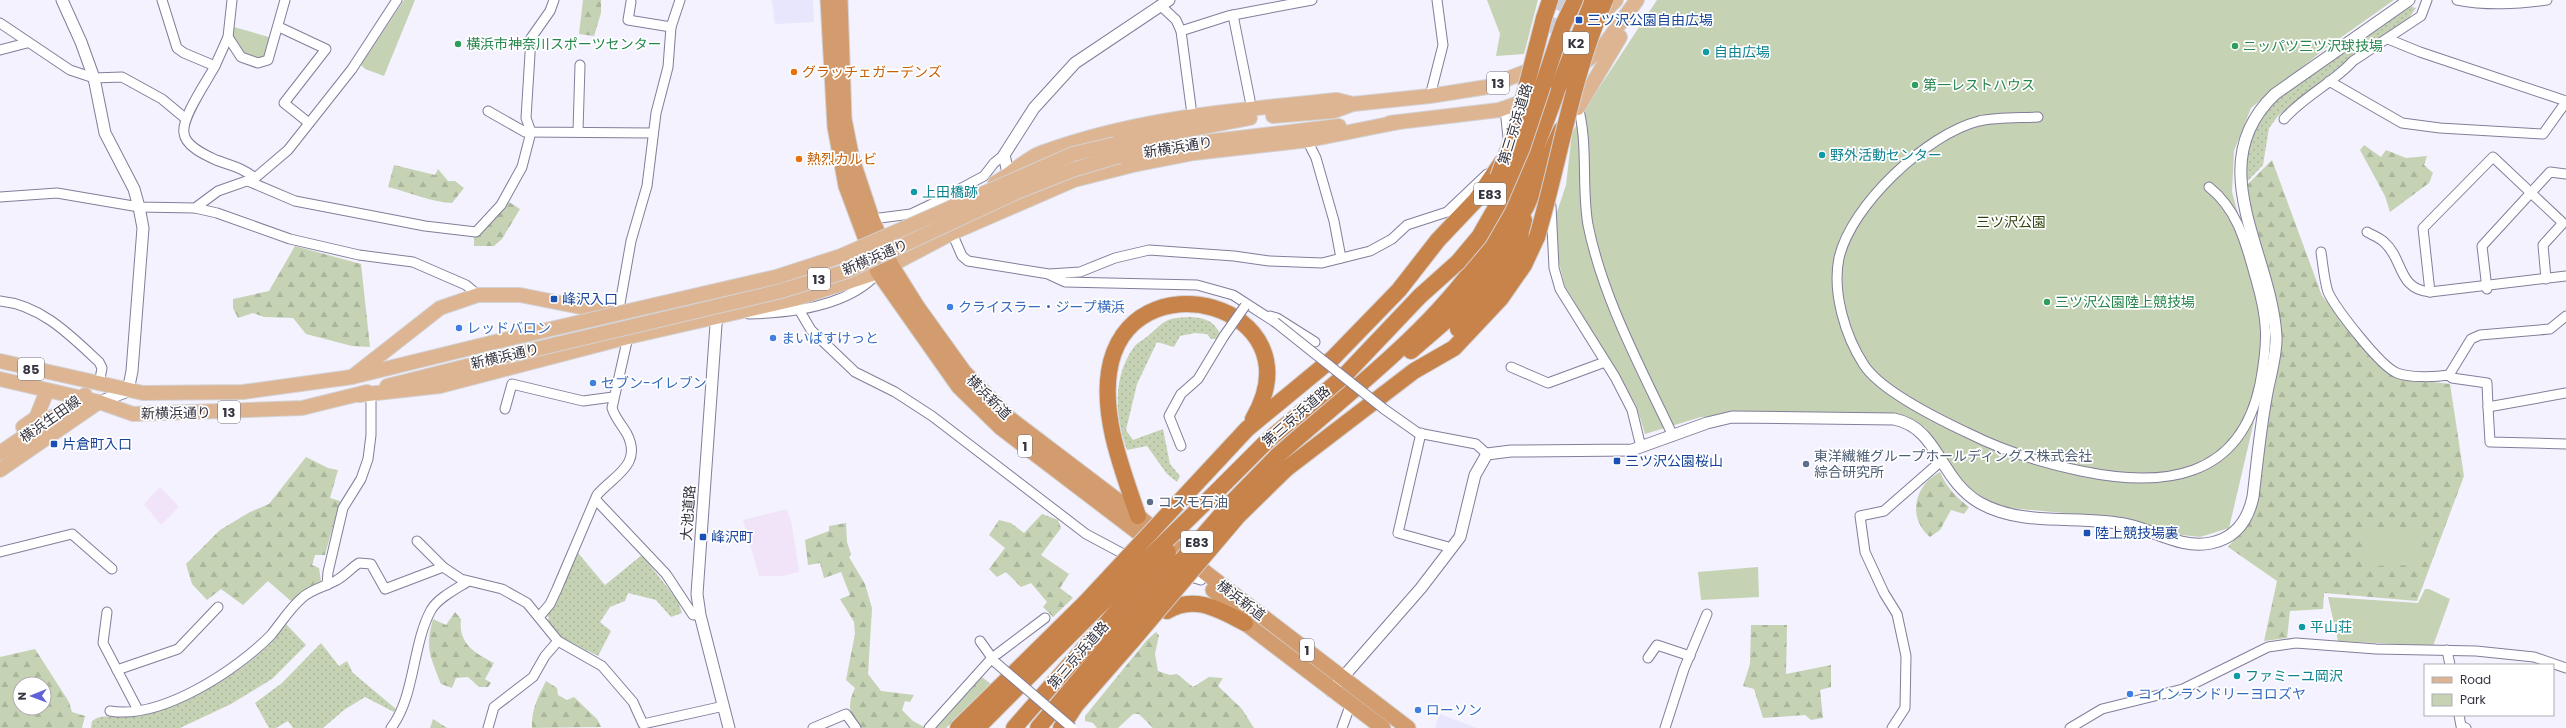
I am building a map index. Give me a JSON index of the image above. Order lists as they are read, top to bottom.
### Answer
{
  "streets": {
    "highway": [
      "K2",
      "第三京浜道路",
      "E83",
      "横浜新道",
      "1"
    ],
    "main road": [
      "13",
      "新横浜通り",
      "85",
      "横浜生田線"
    ],
    "street": ["大池道路"]
  },
  "crossings": [
    ["K2", "第三京浜道路"],
    ["K2", "新横浜通り"],
    ["第三京浜道路", "新横浜通り"],
    ["新横浜通り", "横浜生田線"]
  ],
  "parks": ["三ツ沢公園"],
  "places": {
    "transit": [
      "三ツ沢公園自由広場",
      "峰沢入口",
      "片倉町入口",
      "三ツ沢公園桜山",
      "陸上競技場裏",
      "峰沢町"
    ],
    "other": [
      "横浜市神奈川スポーツセンター",
      "ニッパツ三ツ沢球技場",
      "自由広場",
      "グラッチェガーデンズ",
      "第一レストハウス",
      "野外活動センター",
      "熱烈カルビ",
      "上田橋跡",
      "三ツ沢公園陸上競技場",
      "クライスラー・ジープ横浜",
      "レッドバロン",
      "まいばすけっと",
      "セブン-イレブン",
      "東洋繊維グループホールディングス株式会社 綜合研究所",
      "コスモ石油",
      "平山荘",
      "ファミーユ岡沢",
      "コインランドリーヨロズヤ",
      "ローソン"
    ]
  },
  "legend": ["Road", "Park"],
  "north": "left"
}
